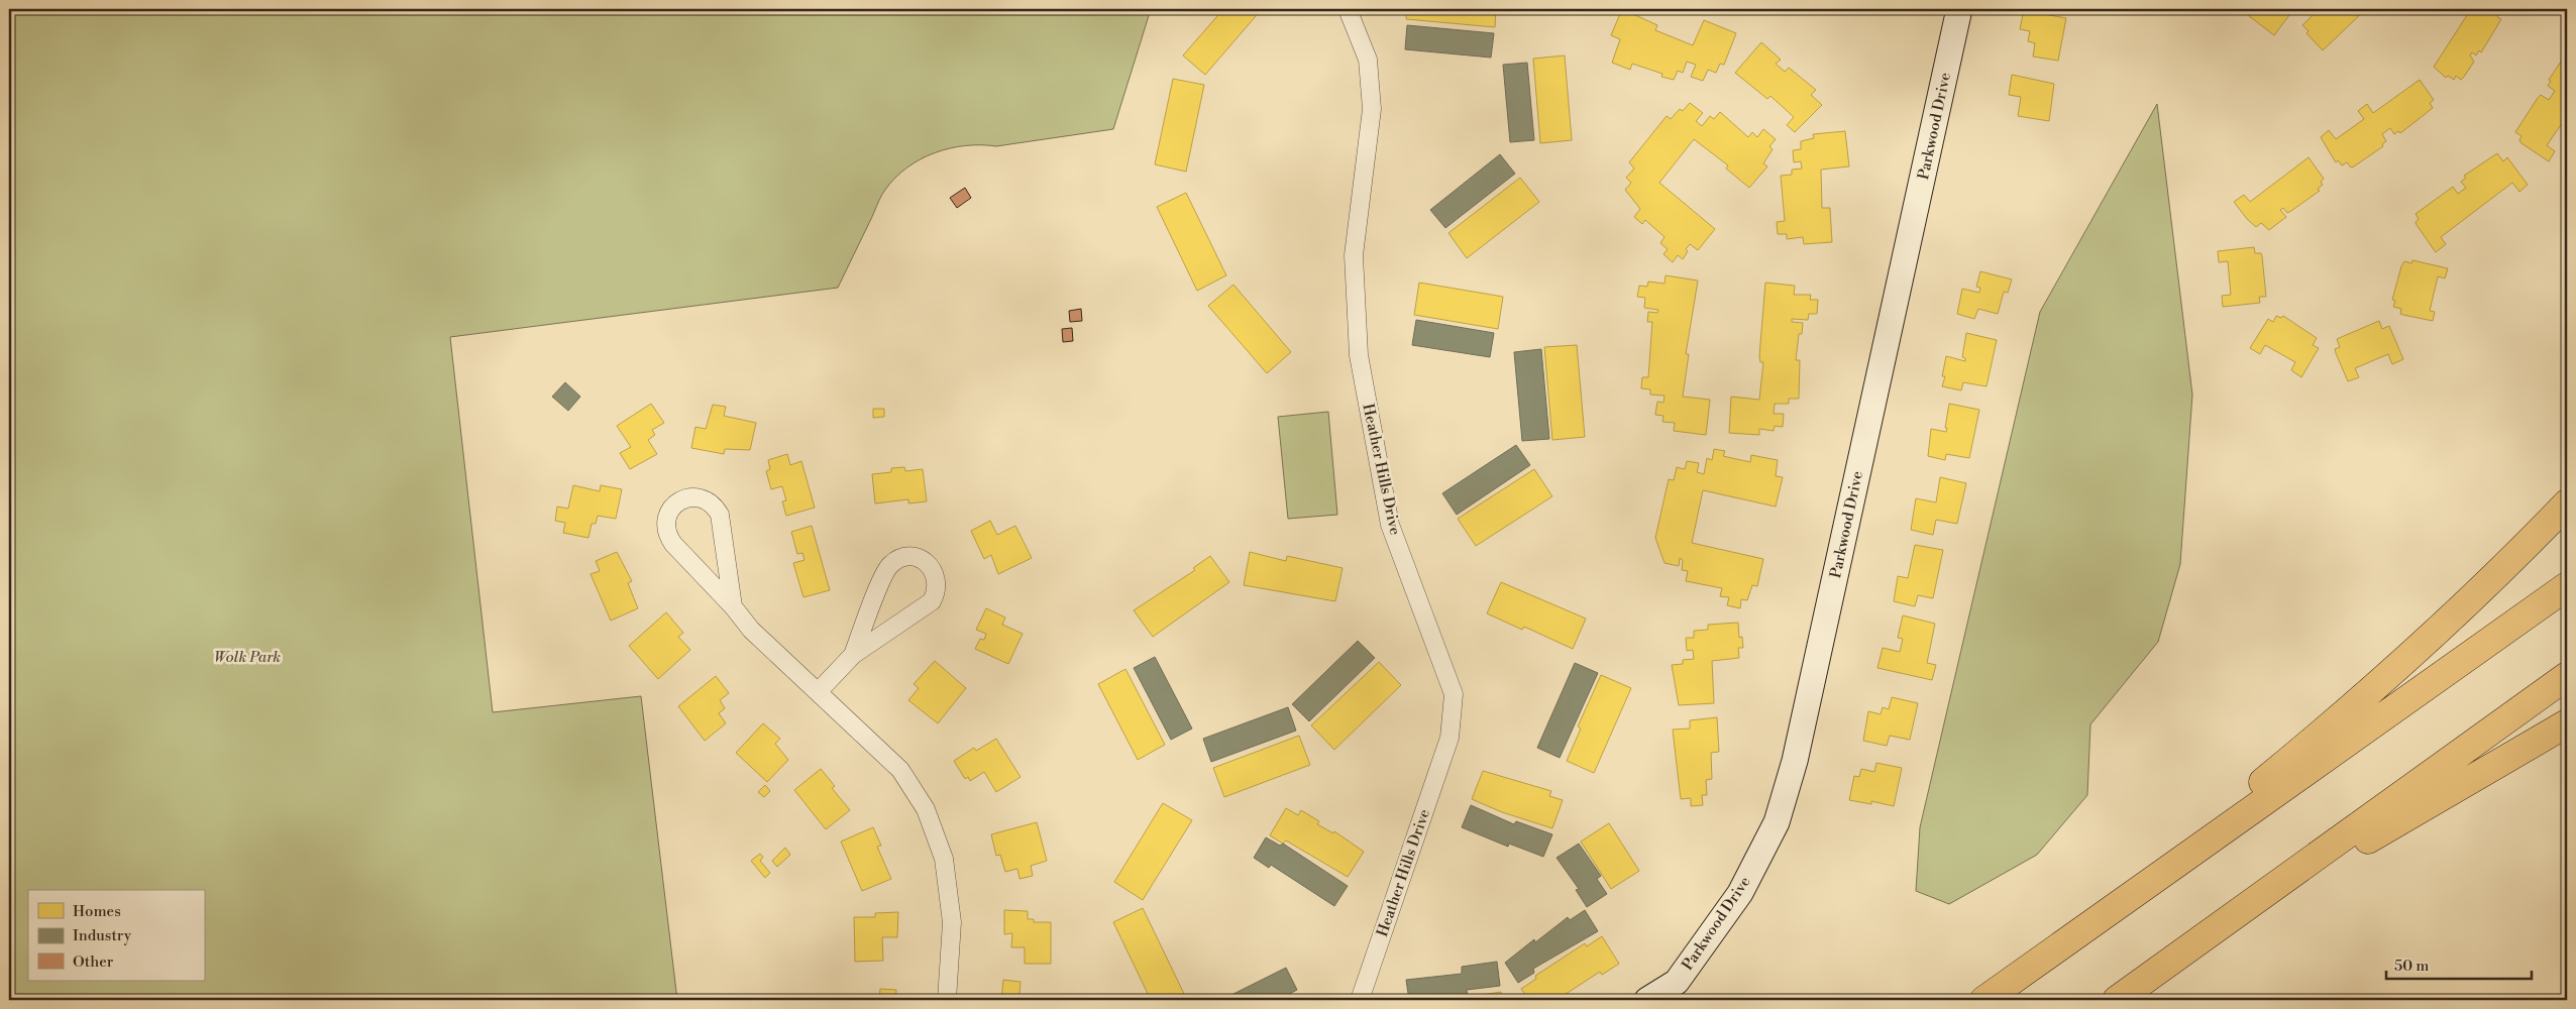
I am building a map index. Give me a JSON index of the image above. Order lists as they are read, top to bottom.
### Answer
{
  "streets": {
    "street": ["Parkwood Drive", "Heather Hills Drive"]
  },
  "parks": ["Wolk Park"],
  "legend": ["Homes", "Industry", "Other"],
  "scale_bar": "50 m"
}
